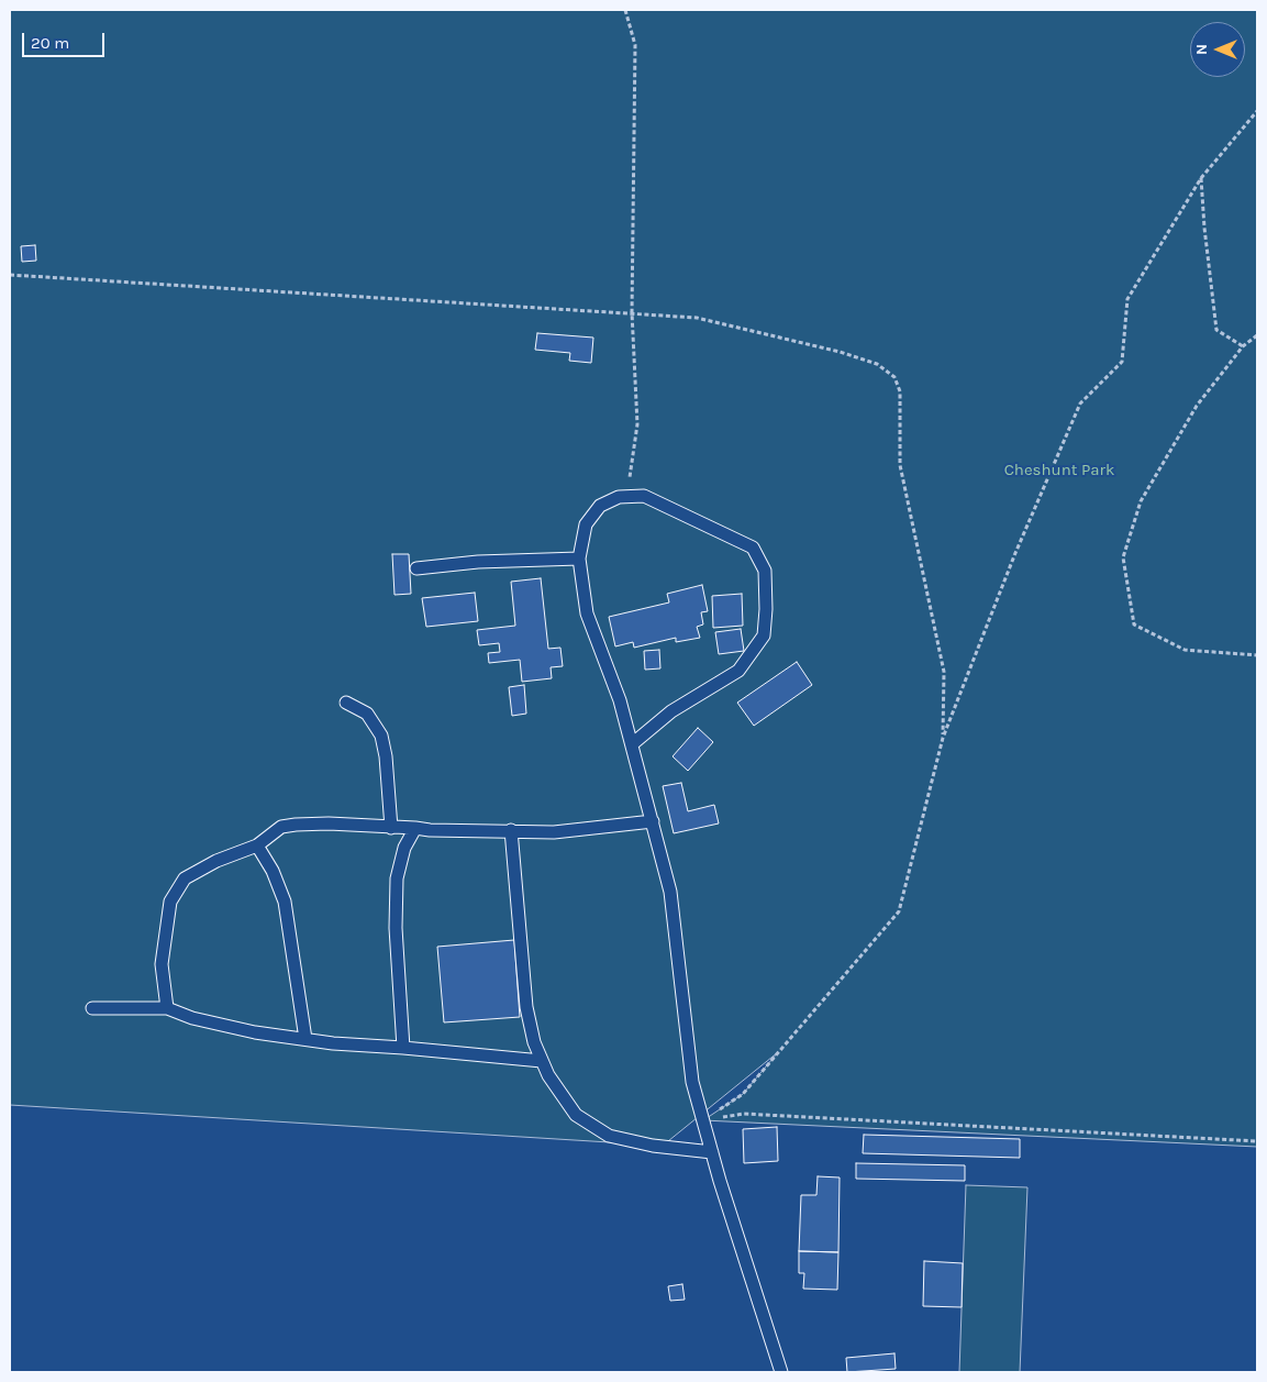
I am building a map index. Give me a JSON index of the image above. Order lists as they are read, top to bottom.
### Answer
{
  "parks": ["Cheshunt Park"],
  "scale_bar": "20 m",
  "north": "left"
}
